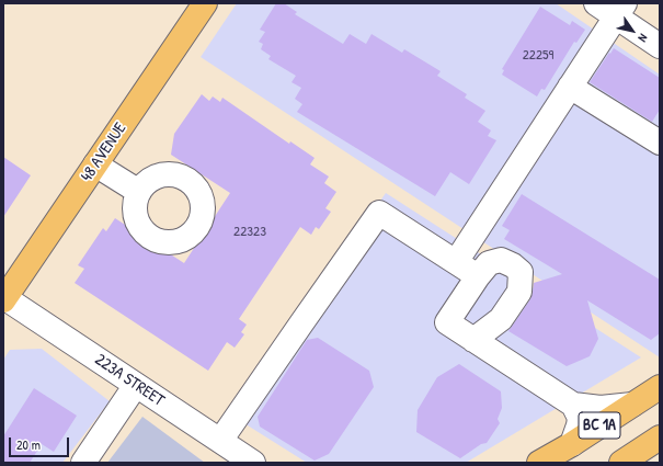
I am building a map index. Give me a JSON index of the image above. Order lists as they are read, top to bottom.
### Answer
{
  "streets": {
    "main road": ["48 AVENUE", "BC 1A"],
    "street": ["223A STREET"]
  },
  "crossings": [
    ["48 AVENUE", "223A STREET"]
  ],
  "house_numbers": ["22259", "22323"],
  "scale_bar": "20 m",
  "north": "bottom right"
}
